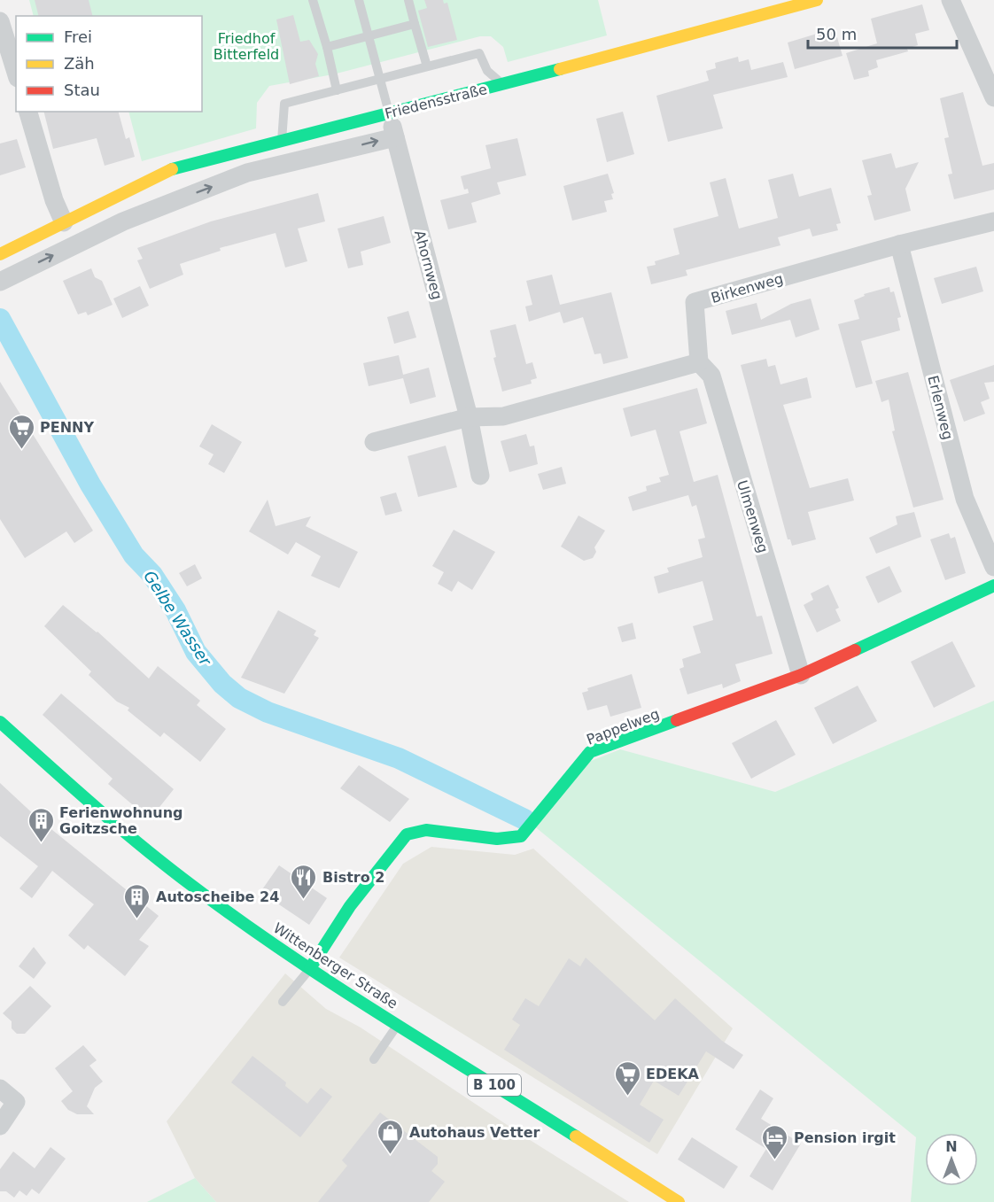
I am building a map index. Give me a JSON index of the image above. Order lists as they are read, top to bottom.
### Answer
{
  "streets": {
    "street": [
      "Friedensstraße",
      "Ahornweg",
      "Birkenweg",
      "Erlenweg",
      "Ulmenweg",
      "Pappelweg",
      "Wittenberger Straße",
      "B 100"
    ]
  },
  "crossings": [
    ["Friedensstraße", "Ahornweg"],
    ["Birkenweg", "Erlenweg"],
    ["Birkenweg", "Ulmenweg"],
    ["Ulmenweg", "Pappelweg"],
    ["Pappelweg", "Wittenberger Straße"]
  ],
  "water": ["Gelbe Wasser"],
  "parks": ["Friedhof Bitterfeld"],
  "places": {
    "supermarket": ["PENNY", "EDEKA"],
    "building": ["Ferienwohnung Goitzsche", "Autoscheibe 24"],
    "restaurant": ["Bistro 2"],
    "shop": ["Autohaus Vetter"],
    "hotel": ["Pension irgit"]
  },
  "legend": ["Frei", "Zäh", "Stau"],
  "scale_bar": "50 m",
  "north": "top"
}
